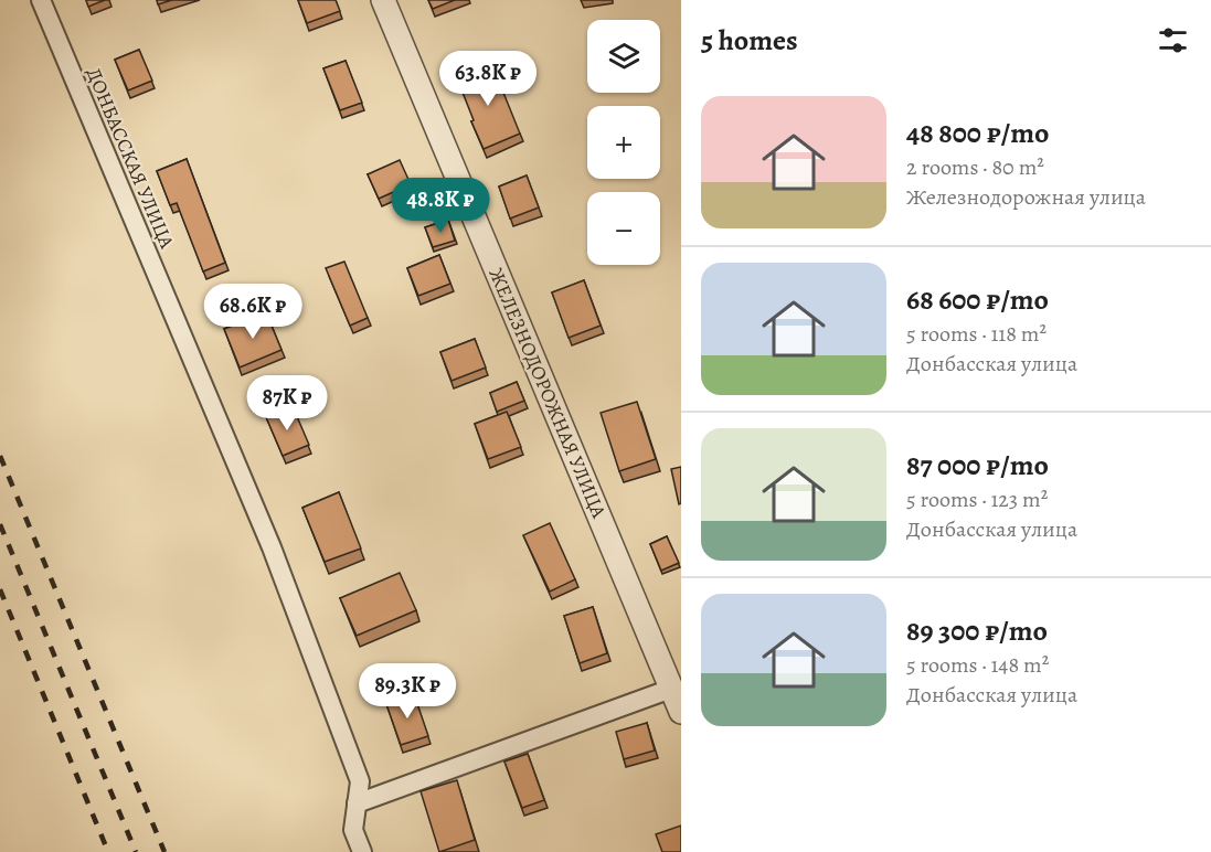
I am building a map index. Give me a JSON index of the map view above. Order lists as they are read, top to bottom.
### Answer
{
  "streets": {
    "street": ["ДОНБАССКАЯ УЛИЦА", "ЖЕЛЕЗНОДОРОЖНАЯ УЛИЦА"]
  },
  "page": {
    "heading": "5 homes",
    "map_buttons": ["+", "−"],
    "price": [
      "63.8K ₽",
      "48.8K ₽",
      "68.6K ₽",
      "87K ₽",
      "89.3K ₽"
    ],
    "list": [
      {
        "name": "48 800 ₽/mo",
        "note": "2 rooms · 80 m² · Железнодорожная улица"
      },
      {
        "name": "68 600 ₽/mo",
        "note": "5 rooms · 118 m² · Донбасская улица"
      },
      {
        "name": "87 000 ₽/mo",
        "note": "5 rooms · 123 m² · Донбасская улица"
      },
      {
        "name": "89 300 ₽/mo",
        "note": "5 rooms · 148 m² · Донбасская улица"
      }
    ]
  }
}
